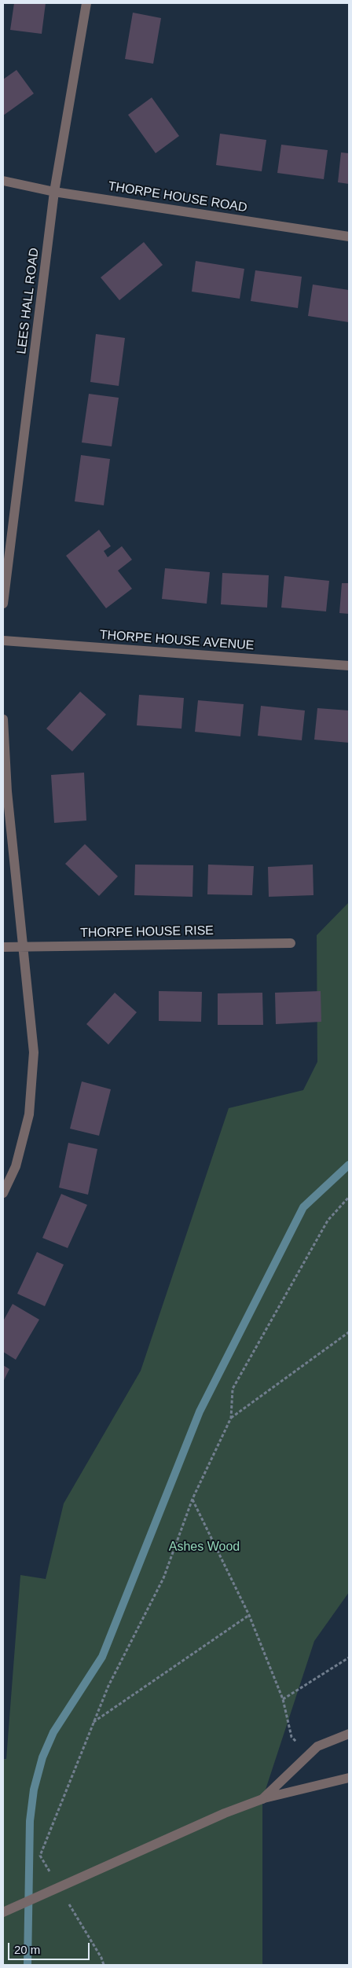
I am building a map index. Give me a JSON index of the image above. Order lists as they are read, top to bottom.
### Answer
{
  "streets": {
    "street": [
      "THORPE HOUSE ROAD",
      "LEES HALL ROAD",
      "THORPE HOUSE AVENUE",
      "THORPE HOUSE RISE"
    ]
  },
  "crossings": [
    ["THORPE HOUSE ROAD", "LEES HALL ROAD"]
  ],
  "parks": ["Ashes Wood"],
  "scale_bar": "20 m"
}
